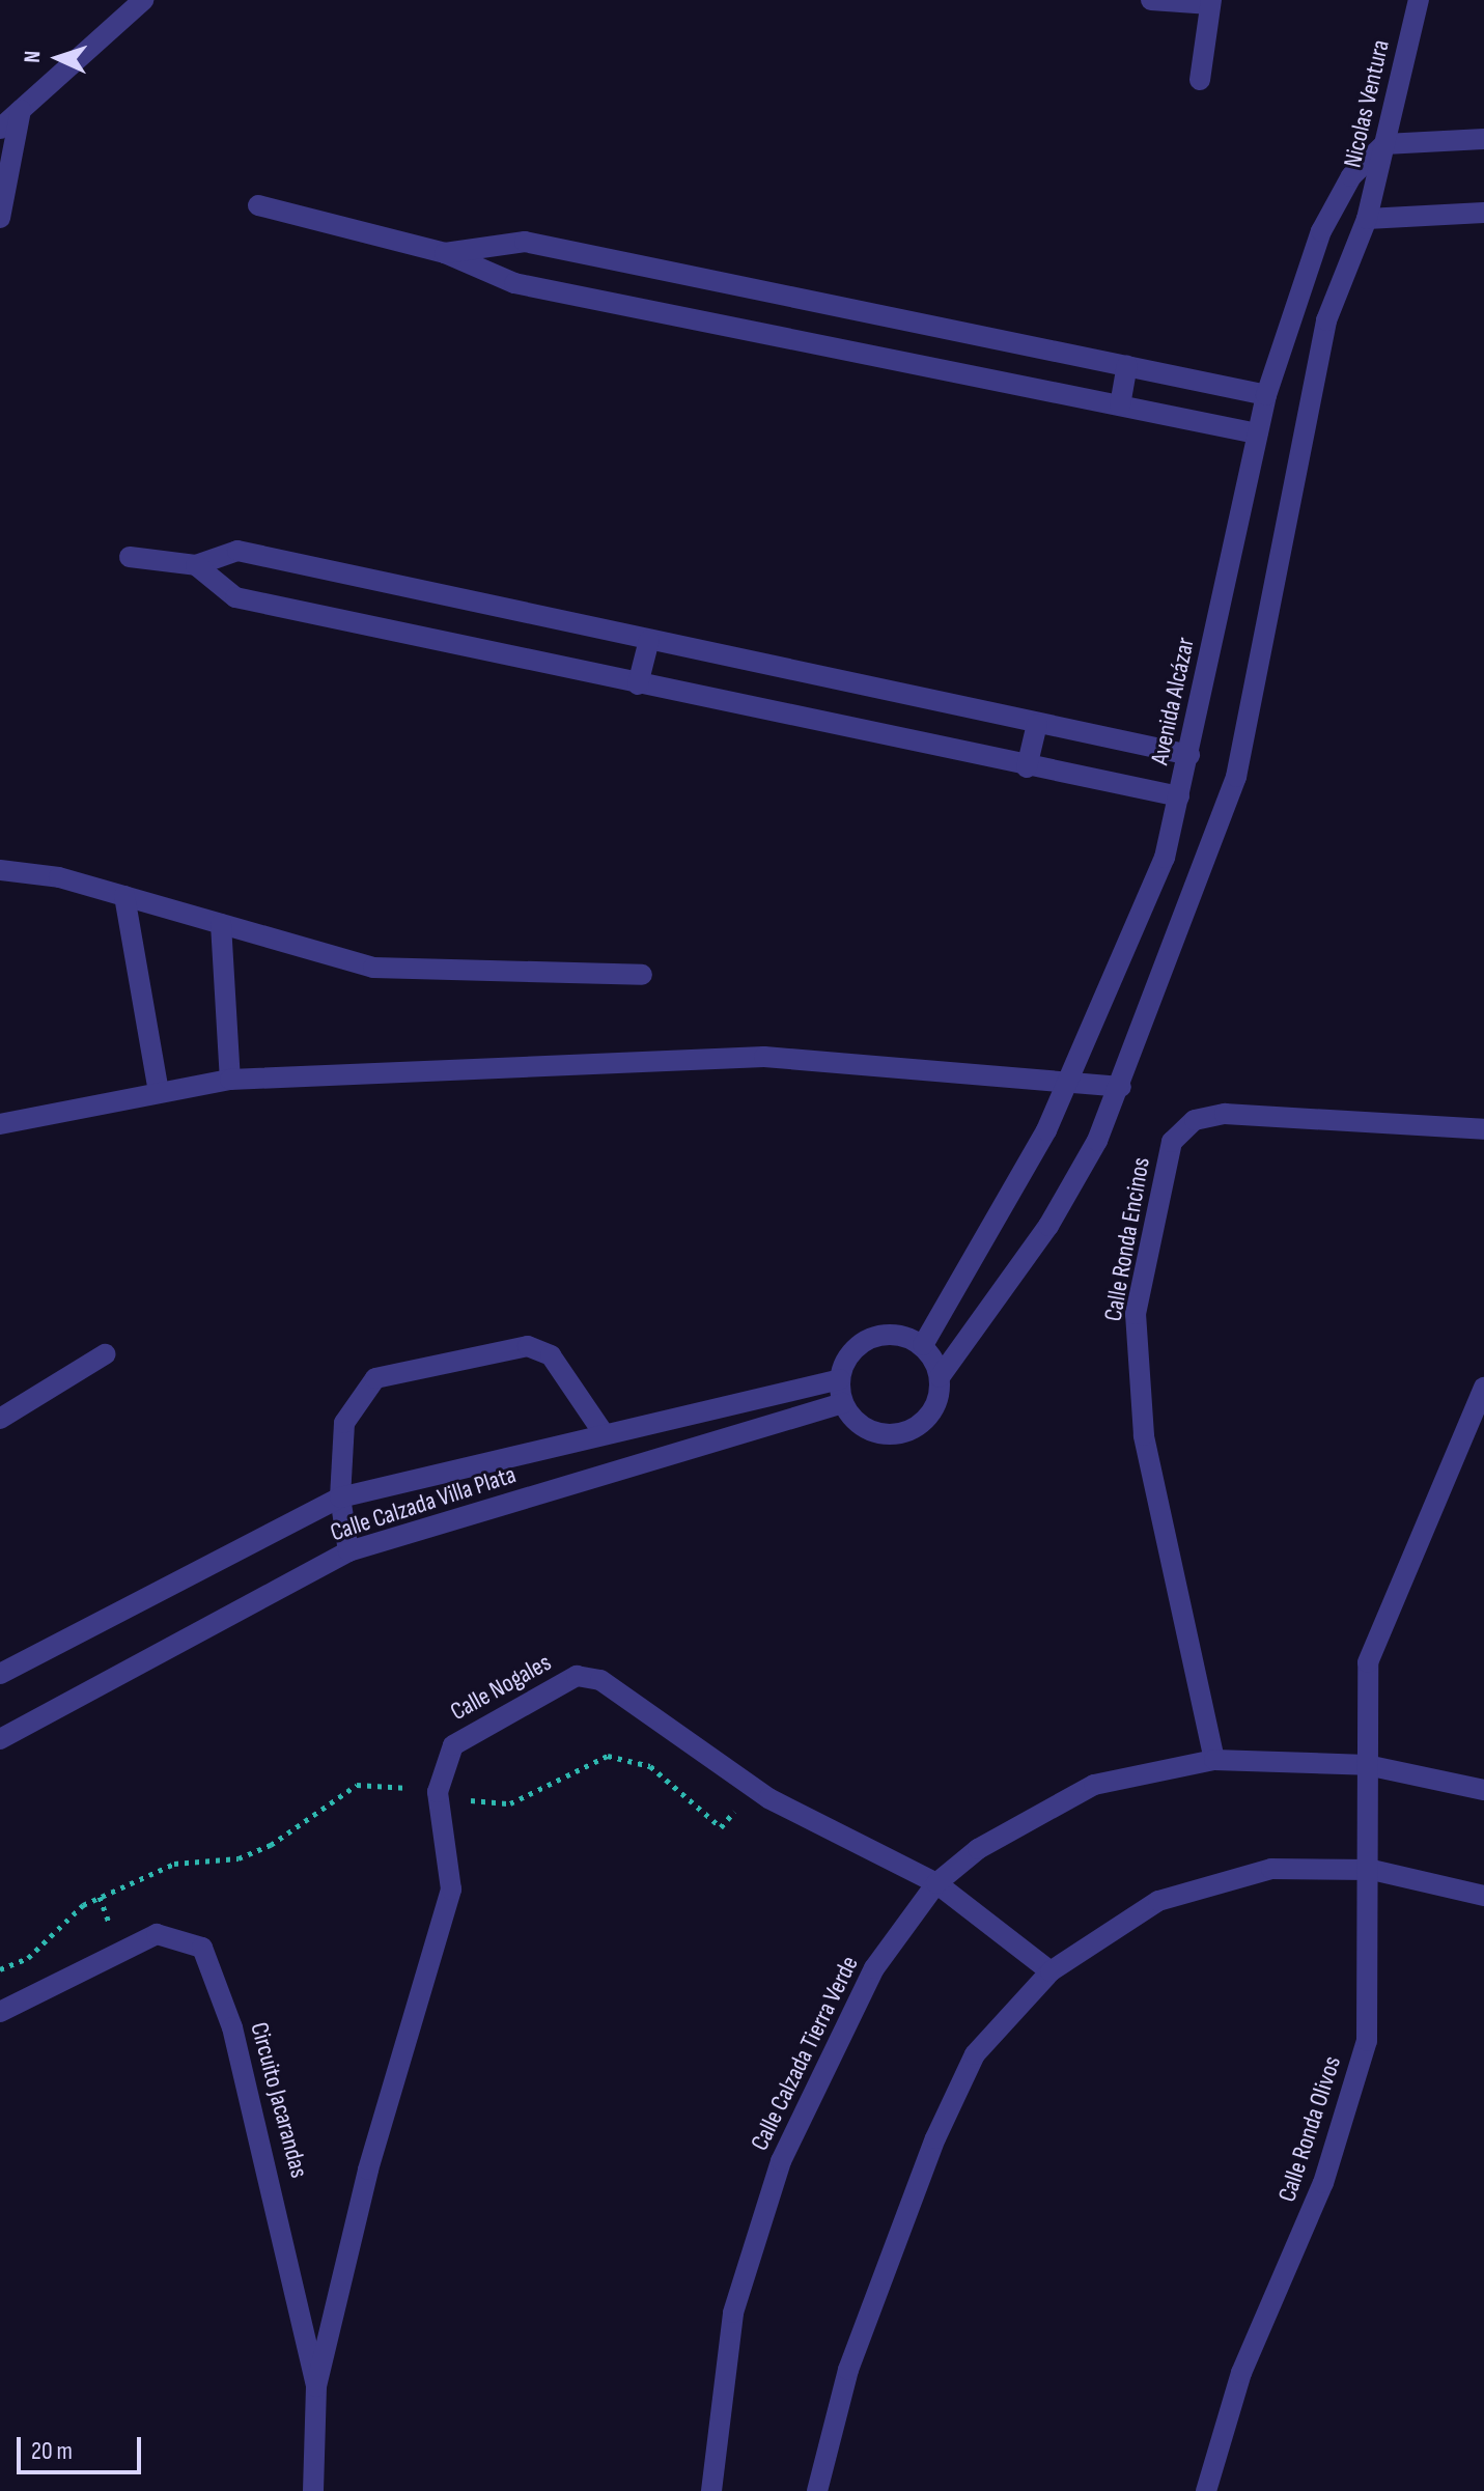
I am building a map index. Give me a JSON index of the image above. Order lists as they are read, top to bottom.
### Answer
{
  "streets": {
    "street": [
      "Nicolas Ventura",
      "Avenida Alcázar",
      "Calle Ronda Encinos",
      "Calle Calzada Villa Plata",
      "Calle Nogales",
      "Calle Calzada Tierra Verde",
      "Circuito Jacarandas",
      "Calle Ronda Olivos"
    ]
  },
  "crossings": [
    ["Nicolas Ventura", "Avenida Alcázar"],
    ["Avenida Alcázar", "Calle Calzada Villa Plata"],
    ["Calle Ronda Encinos", "Calle Calzada Tierra Verde"],
    ["Calle Nogales", "Calle Calzada Tierra Verde"],
    ["Calle Nogales", "Circuito Jacarandas"],
    ["Calle Calzada Tierra Verde", "Calle Ronda Olivos"]
  ],
  "scale_bar": "20 m",
  "north": "left"
}
